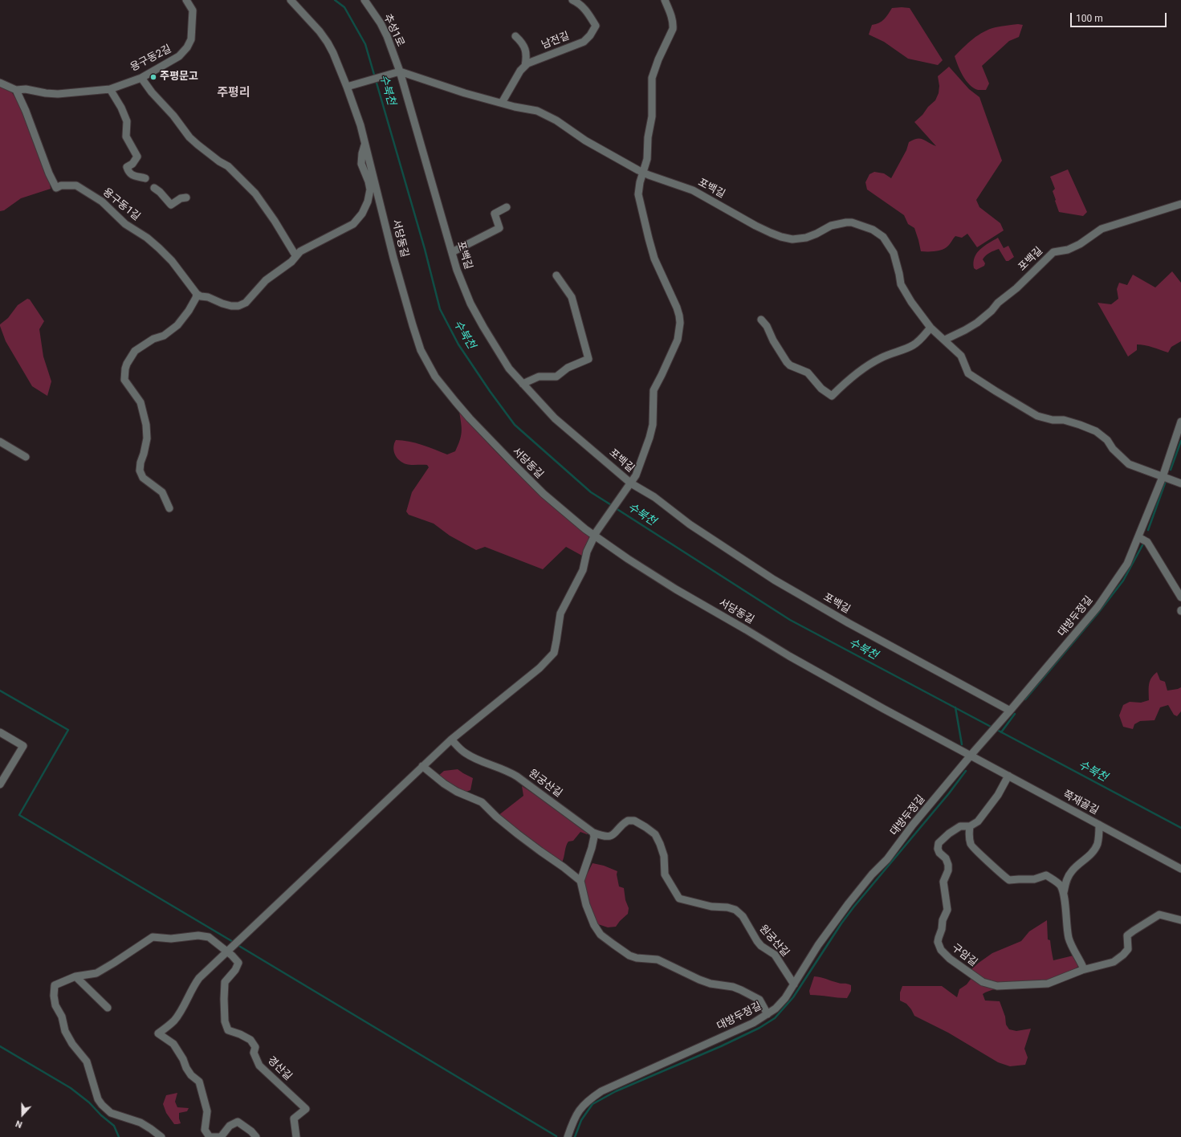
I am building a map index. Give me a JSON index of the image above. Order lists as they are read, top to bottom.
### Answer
{
  "streets": {
    "street": [
      "추성1로",
      "남전길",
      "용구동2길",
      "포백길",
      "용구동1길",
      "서당동길",
      "대방두정길",
      "원궁산길",
      "쪽재골길",
      "구암길",
      "경산길"
    ]
  },
  "crossings": [
    ["추성1로", "포백길"],
    ["남전길", "포백길"],
    ["용구동2길", "용구동1길"],
    ["포백길", "대방두정길"],
    ["서당동길", "대방두정길"],
    ["서당동길", "쪽재골길"],
    ["대방두정길", "원궁산길"],
    ["대방두정길", "쪽재골길"],
    ["쪽재골길", "구암길"]
  ],
  "districts": ["주평리"],
  "water": ["수북천"],
  "places": ["주평문고"],
  "scale_bar": "100 m",
  "north": "bottom"
}
